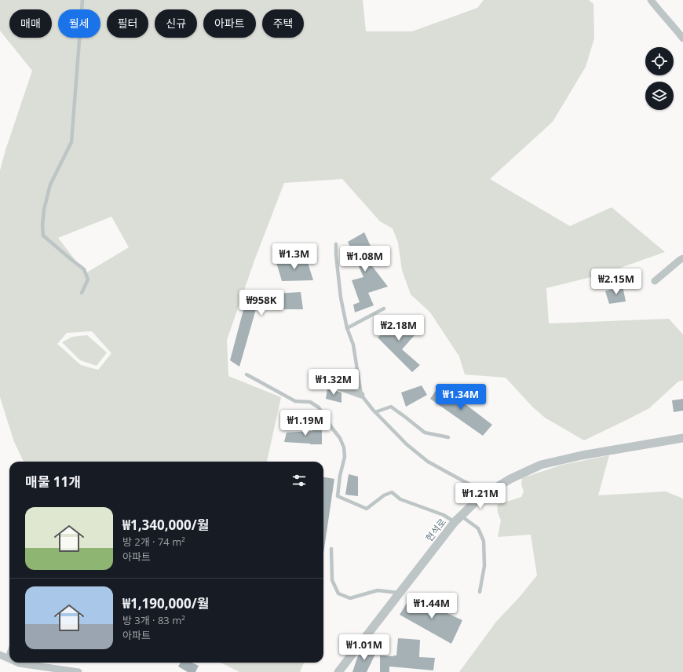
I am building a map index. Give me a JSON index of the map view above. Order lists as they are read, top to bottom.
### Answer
{
  "streets": {
    "street": ["현석로"]
  },
  "page": {
    "chip": [
      "매매",
      "월세",
      "필터",
      "신규",
      "아파트",
      "주택"
    ],
    "price": [
      "₩1.3M",
      "₩1.08M",
      "₩2.15M",
      "₩958K",
      "₩2.18M",
      "₩1.32M",
      "₩1.34M",
      "₩1.19M",
      "₩1.21M",
      "₩1.44M",
      "₩1.01M"
    ],
    "heading": "매물 11개",
    "list": [
      {
        "name": "₩1,340,000/월",
        "note": "방 2개 · 74 m² · 아파트"
      },
      {
        "name": "₩1,190,000/월",
        "note": "방 3개 · 83 m² · 아파트"
      }
    ]
  }
}
